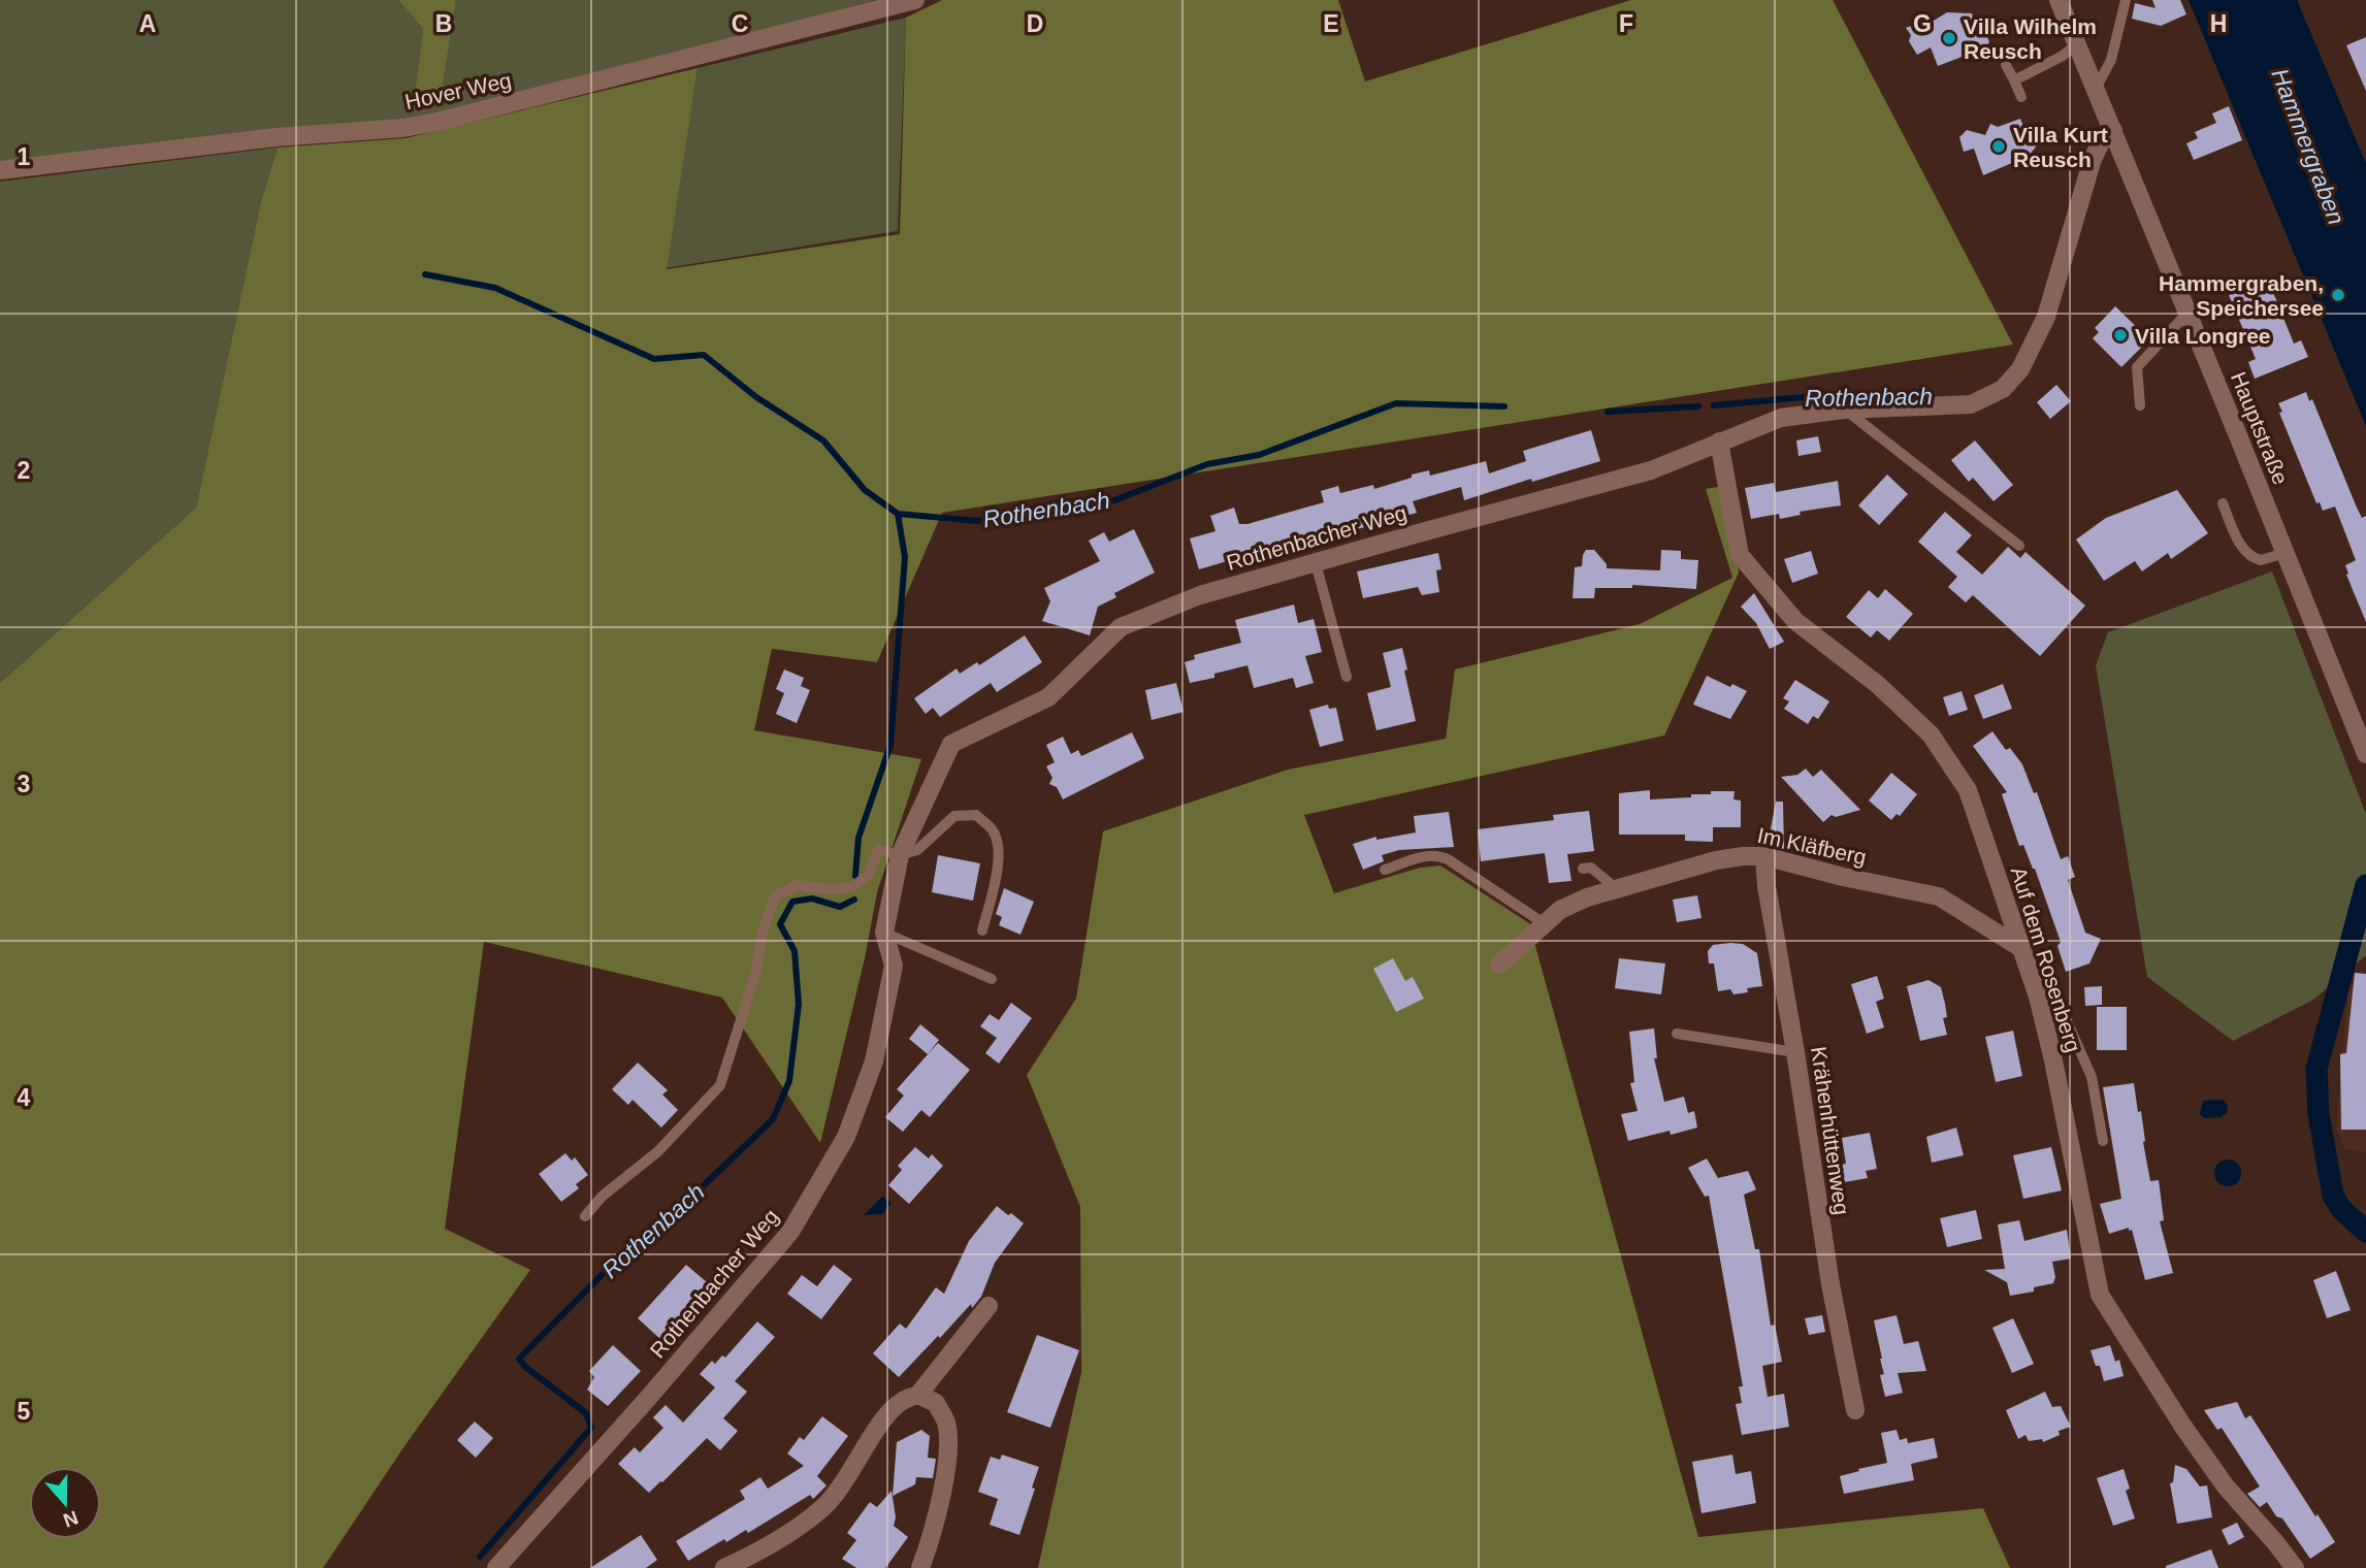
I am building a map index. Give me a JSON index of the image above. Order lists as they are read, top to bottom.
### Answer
{
  "streets": {
    "street": [
      "Hover Weg",
      "Hauptstraße",
      "Rothenbacher Weg",
      "Im Kläfberg",
      "Auf dem Rosenberg",
      "Krähenhüttenweg"
    ]
  },
  "crossings": [
    ["Hauptstraße", "Rothenbacher Weg"],
    ["Rothenbacher Weg", "Auf dem Rosenberg"],
    ["Im Kläfberg", "Auf dem Rosenberg"],
    ["Im Kläfberg", "Krähenhüttenweg"]
  ],
  "water": ["Hammergraben", "Rothenbach"],
  "places": [
    "Villa Wilhelm Reusch",
    "Villa Kurt Reusch",
    "Hammergraben, Speichersee",
    "Villa Longree"
  ],
  "north": "bottom",
  "grid": {
    "columns": [
      "A",
      "B",
      "C",
      "D",
      "E",
      "F",
      "G",
      "H"
    ],
    "rows": [
      "1",
      "2",
      "3",
      "4",
      "5"
    ]
  }
}
